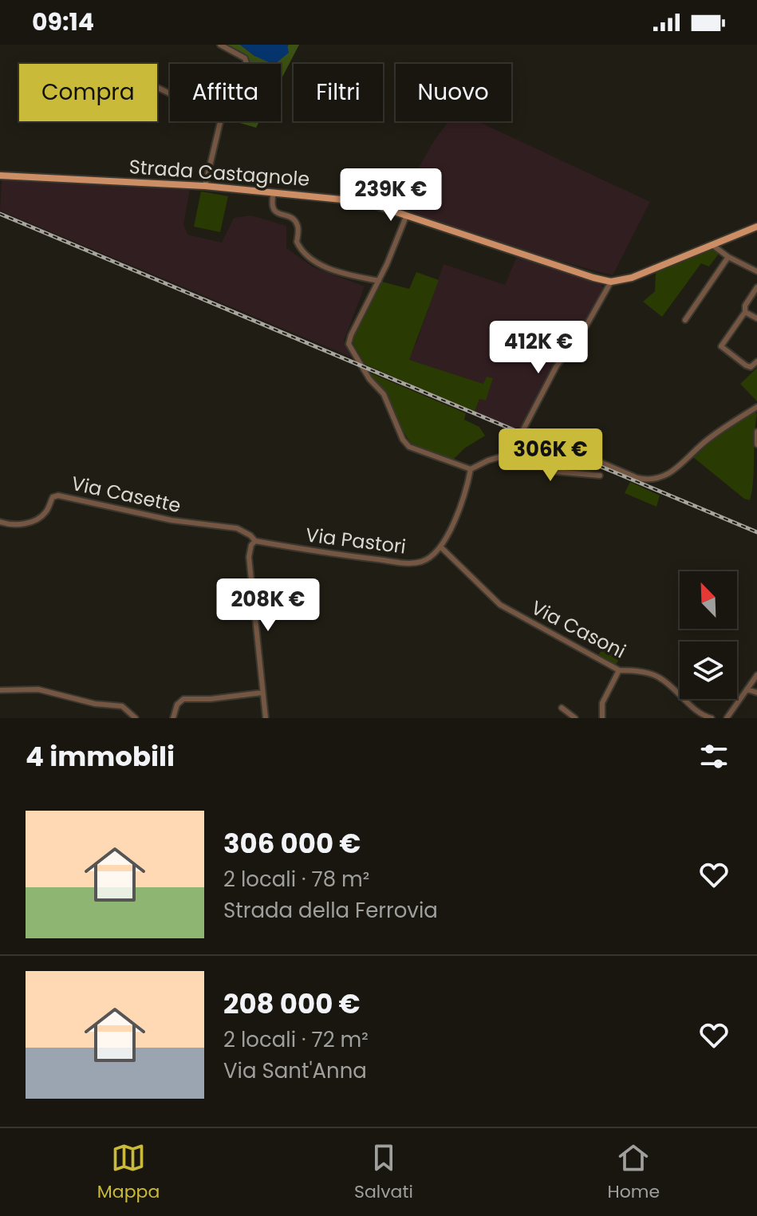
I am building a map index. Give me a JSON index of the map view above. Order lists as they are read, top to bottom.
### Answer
{
  "streets": {
    "main road": ["Strada Castagnole"],
    "street": ["Via Casette", "Via Pastori", "Via Casoni"]
  },
  "crossings": [
    ["Via Casette", "Via Pastori"],
    ["Via Pastori", "Via Casoni"]
  ],
  "north": "top left",
  "page": {
    "status": "09:14",
    "chip": [
      "Compra",
      "Affitta",
      "Filtri",
      "Nuovo"
    ],
    "price": [
      "239K €",
      "412K €",
      "306K €",
      "208K €"
    ],
    "heading": "4 immobili",
    "list": [
      {
        "name": "306 000 €",
        "note": "2 locali · 78 m² · Strada della Ferrovia"
      },
      {
        "name": "208 000 €",
        "note": "2 locali · 72 m² · Via Sant'Anna"
      }
    ],
    "tabs": ["Mappa", "Salvati", "Home"]
  }
}
